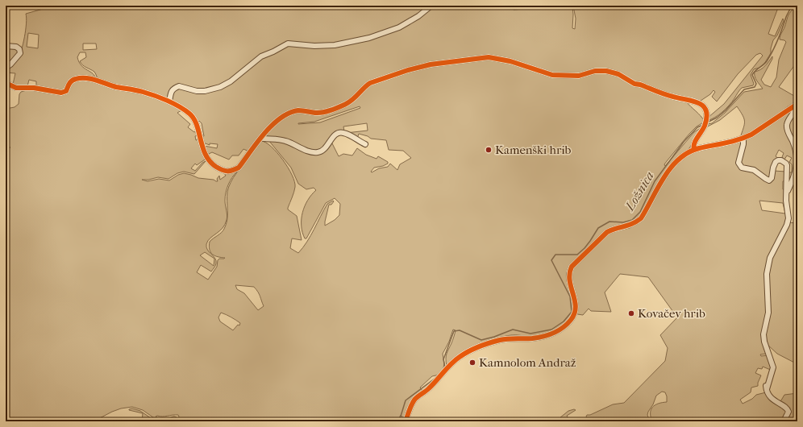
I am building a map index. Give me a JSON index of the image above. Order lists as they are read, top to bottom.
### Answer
{
  "water": ["Ložnica"],
  "places": ["Kamenški hrib", "Kovačev hrib", "Kamnolom Andraž"]
}
